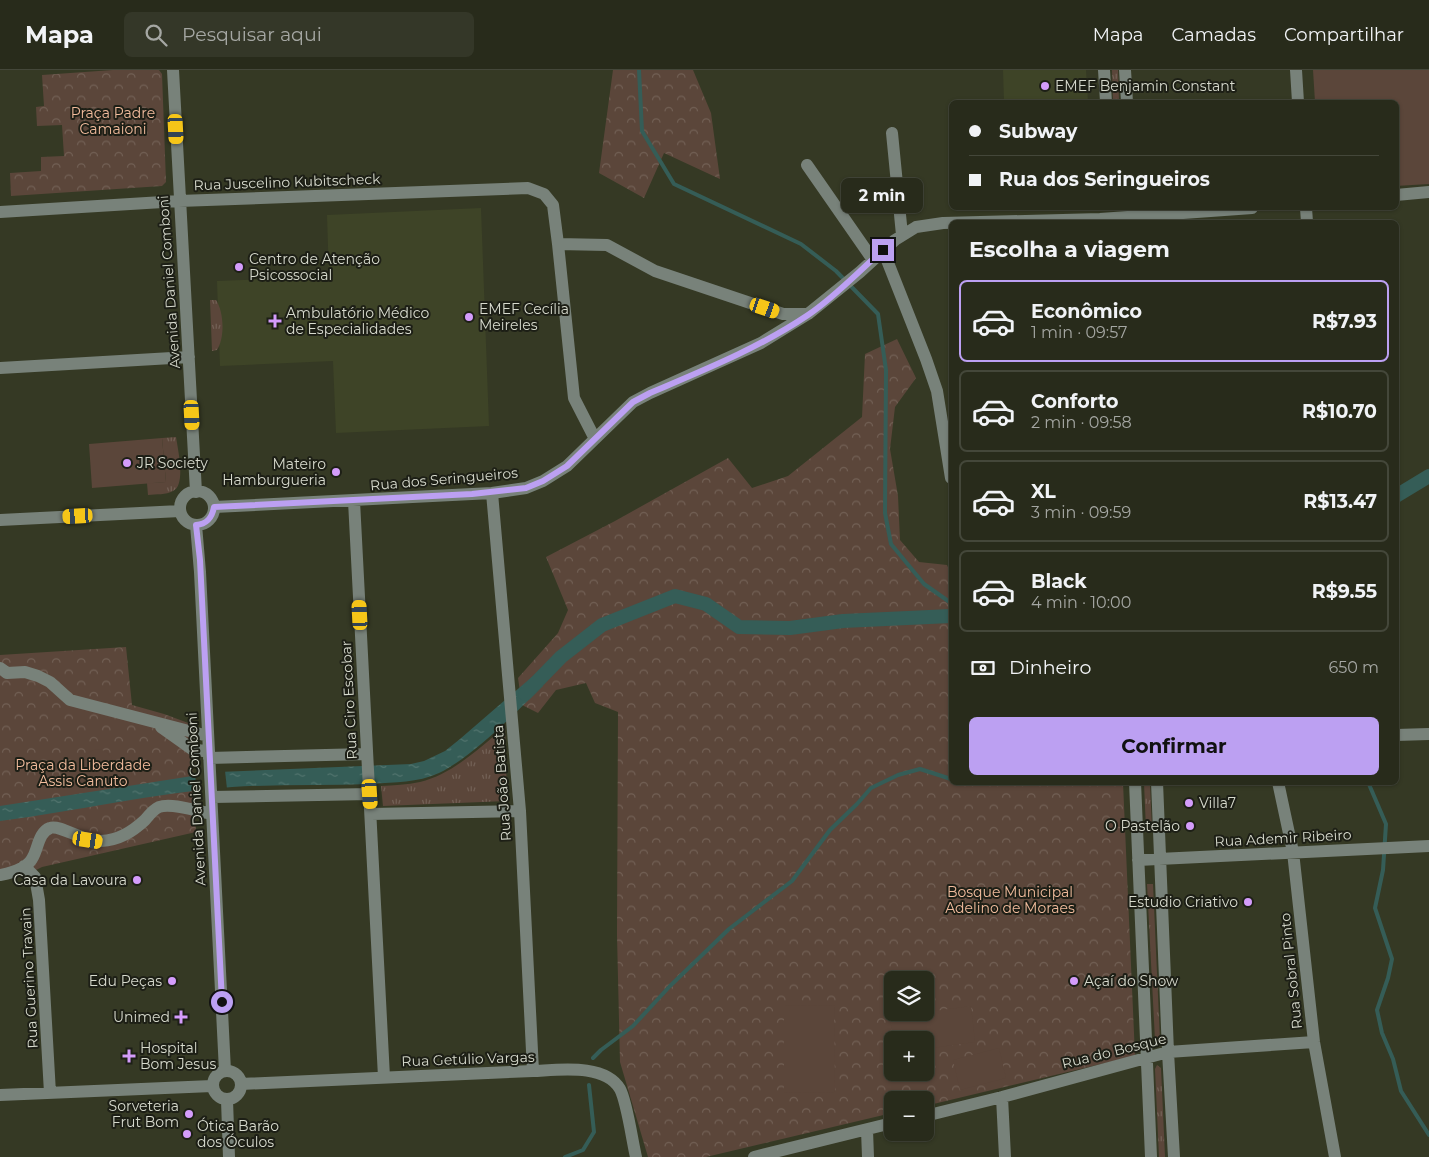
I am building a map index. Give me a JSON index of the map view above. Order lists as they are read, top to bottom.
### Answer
{
  "streets": {
    "street": [
      "Rua Juscelino Kubitscheck",
      "Avenida Daniel Comboni",
      "Rua dos Seringueiros",
      "Rua Ciro Escobar",
      "Rua João Batista",
      "Rua Ademir Ribeiro",
      "Rua Sobral Pinto",
      "Rua Guerino Travain",
      "Rua do Bosque",
      "Rua Getúlio Vargas"
    ]
  },
  "crossings": [
    ["Rua Juscelino Kubitscheck", "Avenida Daniel Comboni"],
    ["Avenida Daniel Comboni", "Rua dos Seringueiros"],
    ["Avenida Daniel Comboni", "Rua Getúlio Vargas"],
    ["Rua dos Seringueiros", "Rua Ciro Escobar"],
    ["Rua dos Seringueiros", "Rua João Batista"],
    ["Rua Ciro Escobar", "Rua Getúlio Vargas"],
    ["Rua João Batista", "Rua Getúlio Vargas"],
    ["Rua Ademir Ribeiro", "Rua Sobral Pinto"],
    ["Rua Sobral Pinto", "Rua do Bosque"]
  ],
  "parks": ["Praça Padre Camaioni", "Praça da Liberdade Assis Canuto", "Bosque Municipal Adelino de Moraes"],
  "places": {
    "other": [
      "EMEF Benjamin Constant",
      "Centro de Atenção Psicossocial",
      "EMEF Cecília Meireles",
      "JR Society",
      "Mateiro Hamburgueria",
      "Villa7",
      "O Pastelão",
      "Casa da Lavoura",
      "Estudio Criativo",
      "Edu Peças",
      "Açaí do Show",
      "Sorveteria Frut Bom",
      "Ótica Barão dos Óculos"
    ],
    "health": ["Ambulatório Médico de Especialidades", "Unimed", "Hospital Bom Jesus"]
  },
  "page": {
    "header": "Mapa",
    "search": "Pesquisar aqui",
    "nav": ["Mapa", "Camadas", "Compartilhar"],
    "banner": ["Subway", "Rua dos Seringueiros"],
    "bubble": "2 min",
    "heading": "Escolha a viagem",
    "list": [
      {
        "name": "Econômico",
        "note": "1 min · 09:57",
        "value": "R$7.93"
      },
      {
        "name": "Conforto",
        "note": "2 min · 09:58",
        "value": "R$10.70"
      },
      {
        "name": "XL",
        "note": "3 min · 09:59",
        "value": "R$13.47"
      },
      {
        "name": "Black",
        "note": "4 min · 10:00",
        "value": "R$9.55"
      }
    ],
    "pay": ["Dinheiro", "650 m"],
    "buttons": "Confirmar",
    "map_buttons": ["+", "−"]
  }
}
